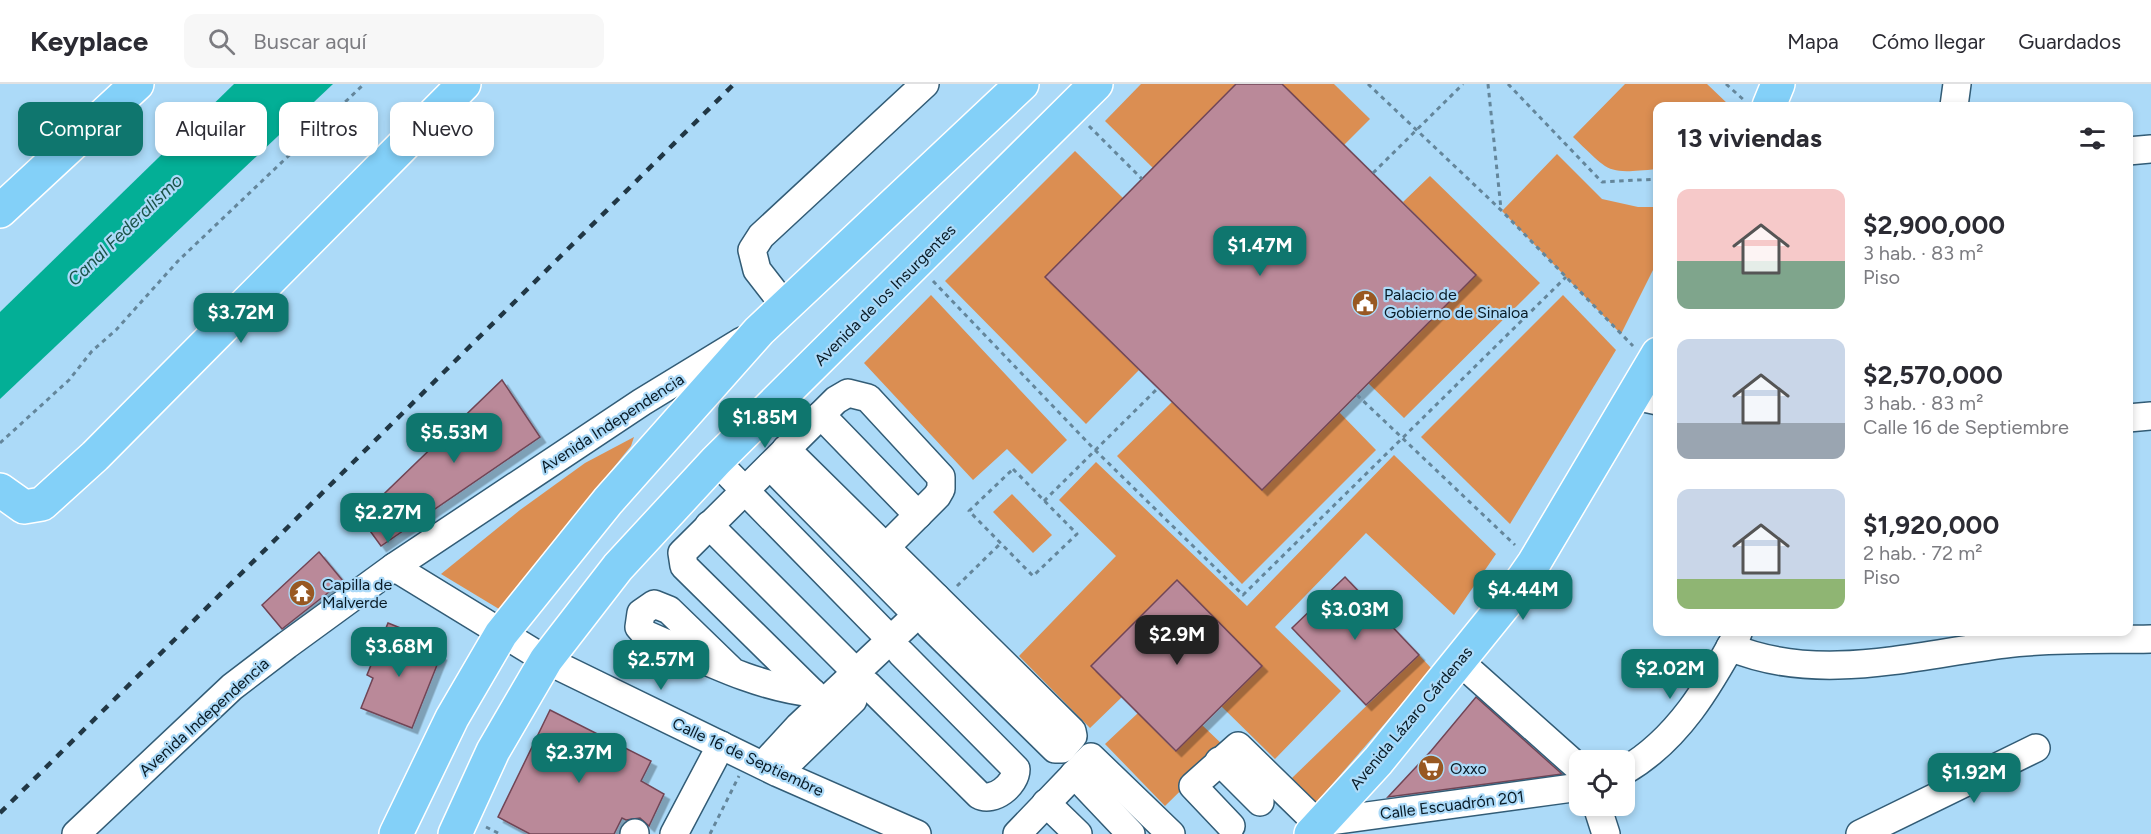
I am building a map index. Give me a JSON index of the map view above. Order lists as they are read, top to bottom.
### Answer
{
  "streets": {
    "main road": ["Avenida de los Insurgentes", "Avenida Lázaro Cárdenas"],
    "street": ["Avenida Independencia", "Calle 16 de Septiembre", "Calle Escuadrón 201"]
  },
  "crossings": [
    ["Avenida de los Insurgentes", "Calle 16 de Septiembre"],
    ["Avenida Independencia", "Calle 16 de Septiembre"],
    ["Avenida Lázaro Cárdenas", "Calle Escuadrón 201"]
  ],
  "water": ["Canal Federalismo"],
  "places": {
    "public building": ["Palacio de Gobierno de Sinaloa"],
    "temple": ["Capilla de Malverde"],
    "supermarket": ["Oxxo"]
  },
  "page": {
    "header": "Keyplace",
    "search": "Buscar aquí",
    "nav": ["Mapa", "Cómo llegar", "Guardados"],
    "chip": [
      "Comprar",
      "Alquilar",
      "Filtros",
      "Nuevo"
    ],
    "heading": "13 viviendas",
    "list": [
      {
        "name": "$2,900,000",
        "note": "3 hab. · 83 m² · Piso"
      },
      {
        "name": "$2,570,000",
        "note": "3 hab. · 83 m² · Calle 16 de Septiembre"
      },
      {
        "name": "$1,920,000",
        "note": "2 hab. · 72 m² · Piso"
      }
    ],
    "price": [
      "$1.47M",
      "$3.72M",
      "$1.85M",
      "$5.53M",
      "$2.27M",
      "$4.44M",
      "$3.03M",
      "$2.9M",
      "$3.68M",
      "$2.57M",
      "$2.02M",
      "$2.37M",
      "$1.92M"
    ]
  }
}
